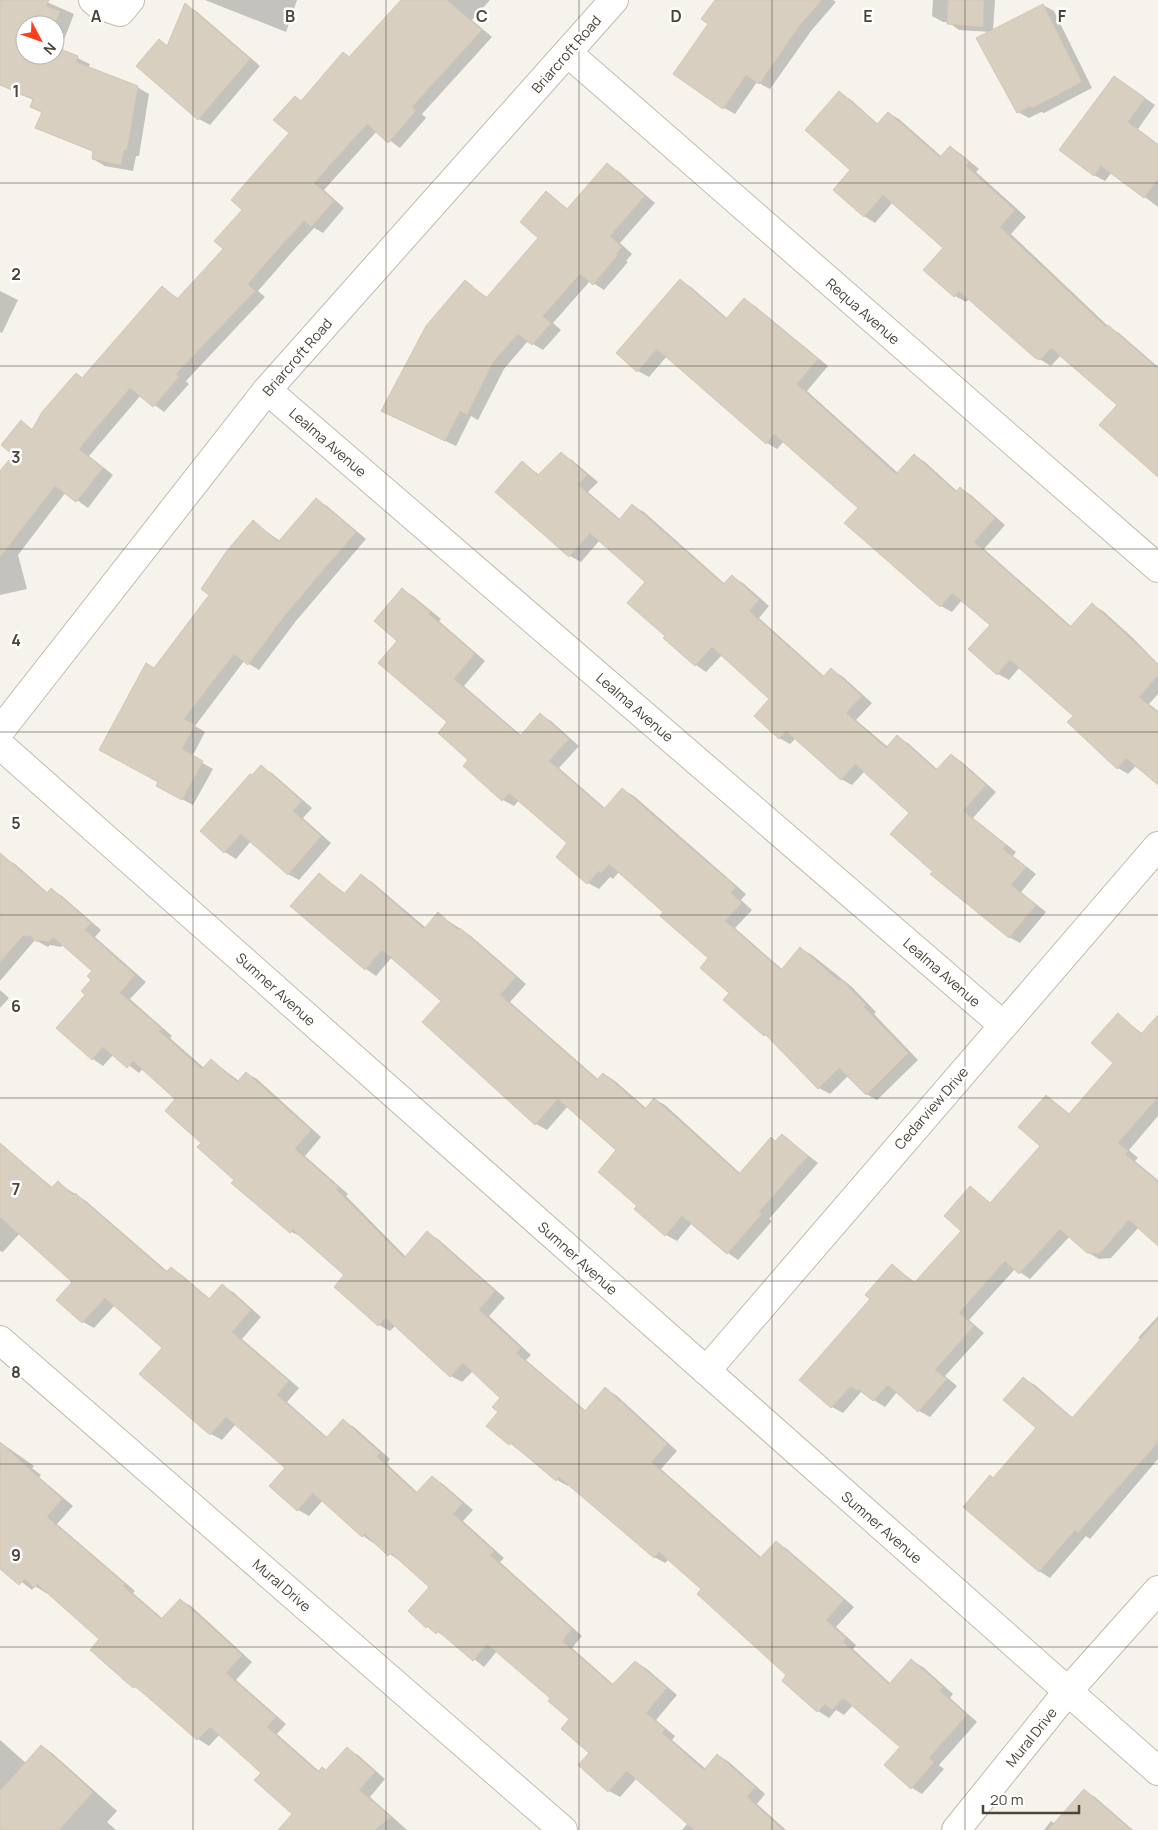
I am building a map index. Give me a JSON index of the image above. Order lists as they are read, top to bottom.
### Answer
{
  "streets": {
    "street": [
      "Briarcroft Road",
      "Requa Avenue",
      "Lealma Avenue",
      "Sumner Avenue",
      "Cedarview Drive",
      "Mural Drive"
    ]
  },
  "crossings": [
    ["Briarcroft Road", "Requa Avenue"],
    ["Briarcroft Road", "Lealma Avenue"],
    ["Lealma Avenue", "Cedarview Drive"],
    ["Sumner Avenue", "Cedarview Drive"],
    ["Sumner Avenue", "Mural Drive"]
  ],
  "scale_bar": "20 m",
  "north": "bottom right",
  "grid": {
    "columns": [
      "A",
      "B",
      "C",
      "D",
      "E",
      "F"
    ],
    "rows": [
      "1",
      "2",
      "3",
      "4",
      "5",
      "6",
      "7",
      "8",
      "9"
    ]
  }
}
